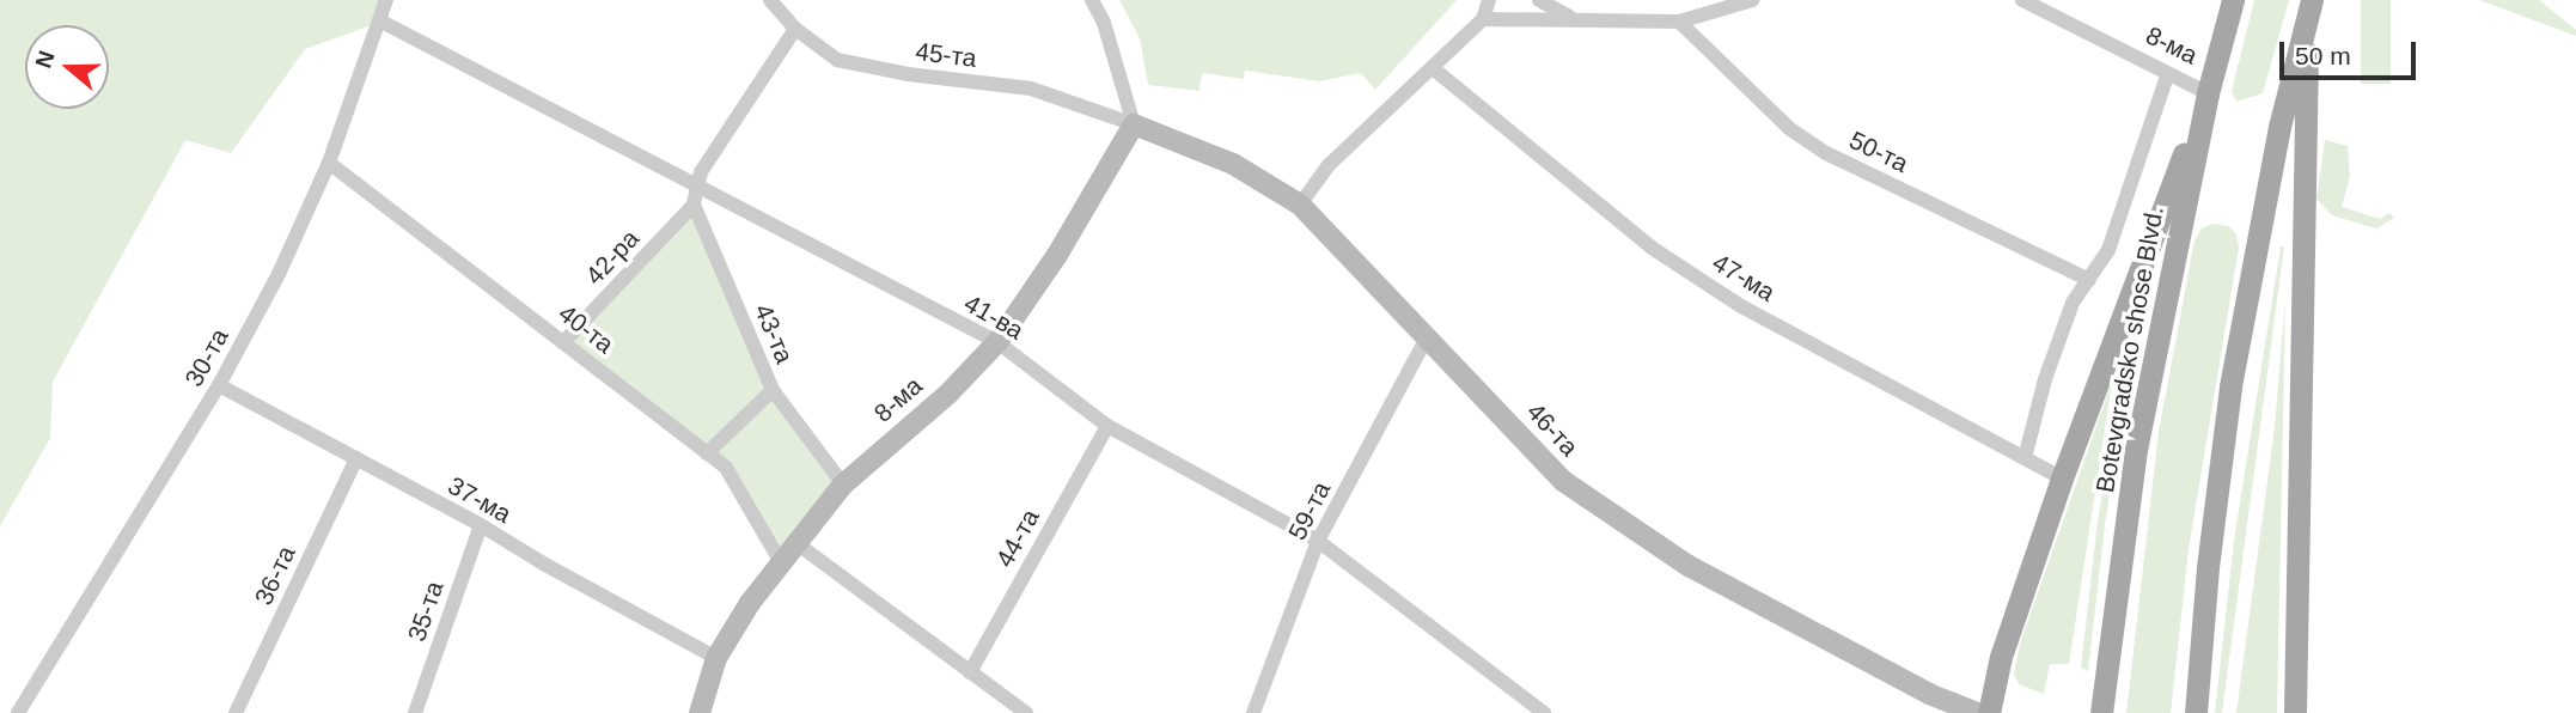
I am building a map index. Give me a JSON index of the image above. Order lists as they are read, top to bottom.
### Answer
{
  "streets": {
    "main road": ["Botevgradsko shose Blvd."],
    "street": [
      "8-ма",
      "45-та",
      "50-та",
      "42-ра",
      "47-ма",
      "41-ва",
      "40-та",
      "43-та",
      "30-та",
      "46-та",
      "37-ма",
      "59-та",
      "44-та",
      "36-та",
      "35-та"
    ]
  },
  "crossings": [
    ["8-ма", "45-та"],
    ["8-ма", "41-ва"],
    ["8-ма", "40-та"],
    ["8-ма", "43-та"],
    ["8-ма", "Botevgradsko shose Blvd."],
    ["8-ма", "46-та"],
    ["8-ма", "37-ма"],
    ["45-та", "46-та"],
    ["42-ра", "40-та"],
    ["42-ра", "43-та"],
    ["41-ва", "30-та"],
    ["41-ва", "59-та"],
    ["41-ва", "44-та"],
    ["40-та", "30-та"],
    ["30-та", "37-ма"],
    ["46-та", "59-та"],
    ["37-ма", "36-та"],
    ["37-ма", "35-та"]
  ],
  "scale_bar": "50 m",
  "north": "left"
}
